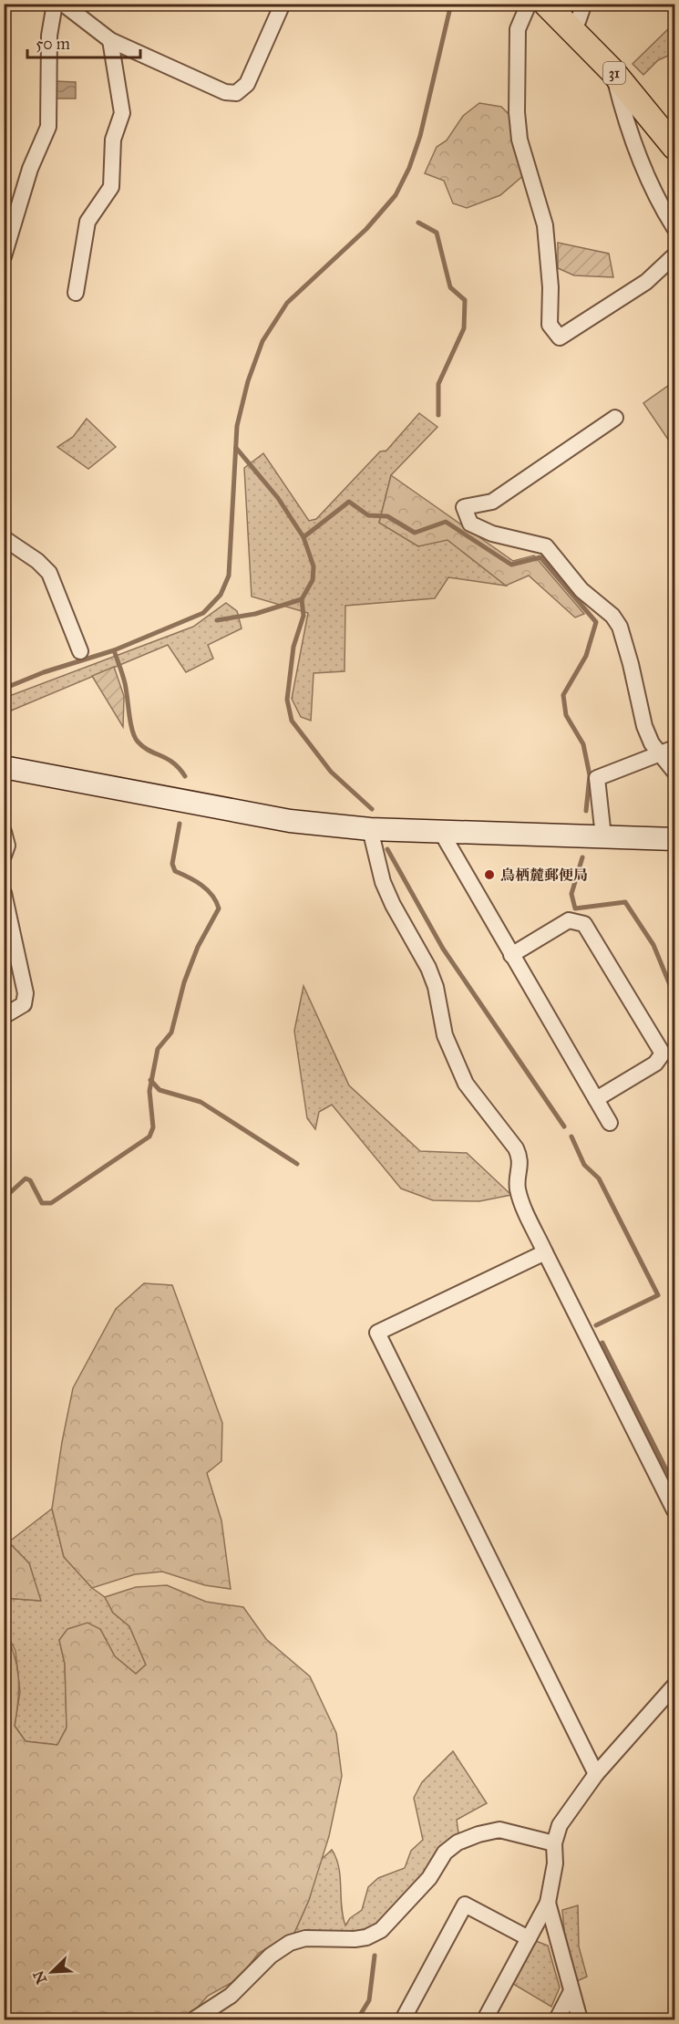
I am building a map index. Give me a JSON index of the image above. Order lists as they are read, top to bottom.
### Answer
{
  "streets": {
    "main road": ["31"]
  },
  "places": ["鳥栖麓郵便局"],
  "scale_bar": "50 m",
  "north": "bottom left"
}
